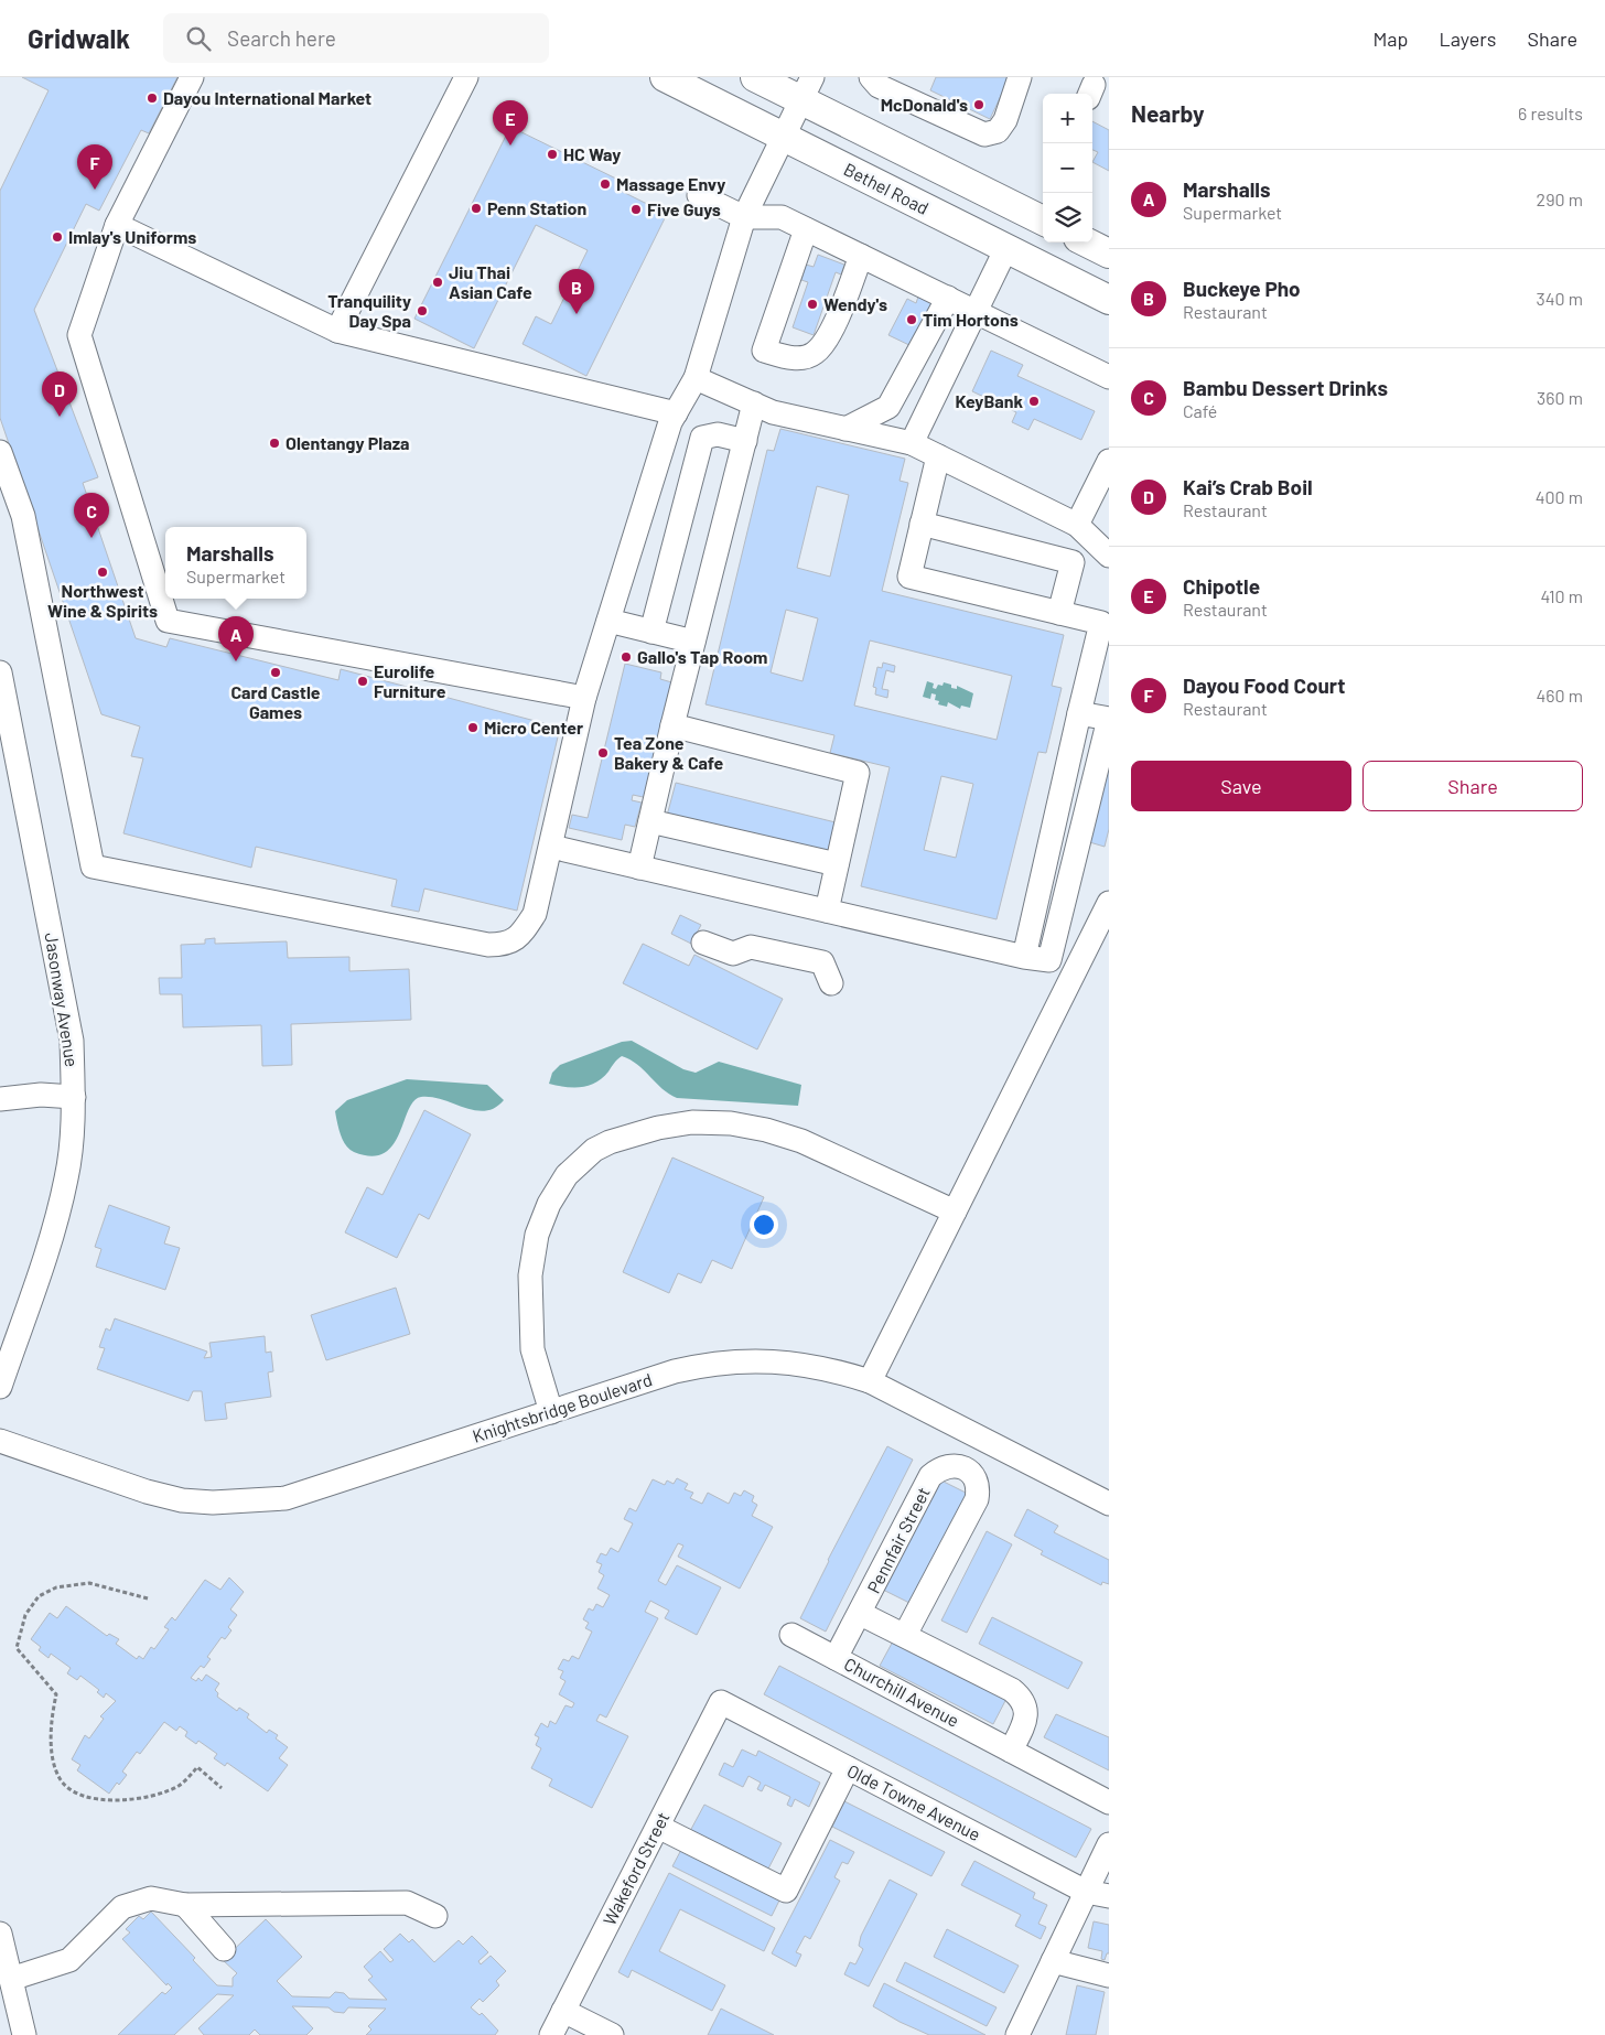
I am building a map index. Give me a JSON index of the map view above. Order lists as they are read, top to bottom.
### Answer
{
  "streets": {
    "main road": ["Bethel Road"],
    "street": [
      "Jasonway Avenue",
      "Knightsbridge Boulevard",
      "Pennfair Street",
      "Churchill Avenue",
      "Olde Towne Avenue",
      "Wakeford Street"
    ]
  },
  "crossings": [
    ["Pennfair Street", "Churchill Avenue"],
    ["Olde Towne Avenue", "Wakeford Street"]
  ],
  "places": [
    "Dayou International Market",
    "McDonald's",
    "HC Way",
    "Massage Envy",
    "Penn Station",
    "Five Guys",
    "Imlay's Uniforms",
    "Jiu Thai Asian Cafe",
    "Wendy's",
    "Tranquility Day Spa",
    "Tim Hortons",
    "KeyBank",
    "Olentangy Plaza",
    "Northwest Wine & Spirits",
    "Gallo's Tap Room",
    "Card Castle Games",
    "Eurolife Furniture",
    "Micro Center",
    "Tea Zone Bakery & Cafe"
  ],
  "page": {
    "header": "Gridwalk",
    "search": "Search here",
    "nav": ["Map", "Layers", "Share"],
    "heading": ["Nearby", "6 results"],
    "map_buttons": ["+", "−"],
    "pins": [
      "E",
      "F",
      "B",
      "D",
      "C",
      "A"
    ],
    "list": [
      {
        "mark": "A",
        "name": "Marshalls",
        "note": "Supermarket",
        "value": "290 m"
      },
      {
        "mark": "B",
        "name": "Buckeye Pho",
        "note": "Restaurant",
        "value": "340 m"
      },
      {
        "mark": "C",
        "name": "Bambu Dessert Drinks",
        "note": "Café",
        "value": "360 m"
      },
      {
        "mark": "D",
        "name": "Kai’s Crab Boil",
        "note": "Restaurant",
        "value": "400 m"
      },
      {
        "mark": "E",
        "name": "Chipotle",
        "note": "Restaurant",
        "value": "410 m"
      },
      {
        "mark": "F",
        "name": "Dayou Food Court",
        "note": "Restaurant",
        "value": "460 m"
      }
    ],
    "popup": ["Marshalls", "Supermarket"],
    "buttons": ["Save", "Share"]
  }
}
